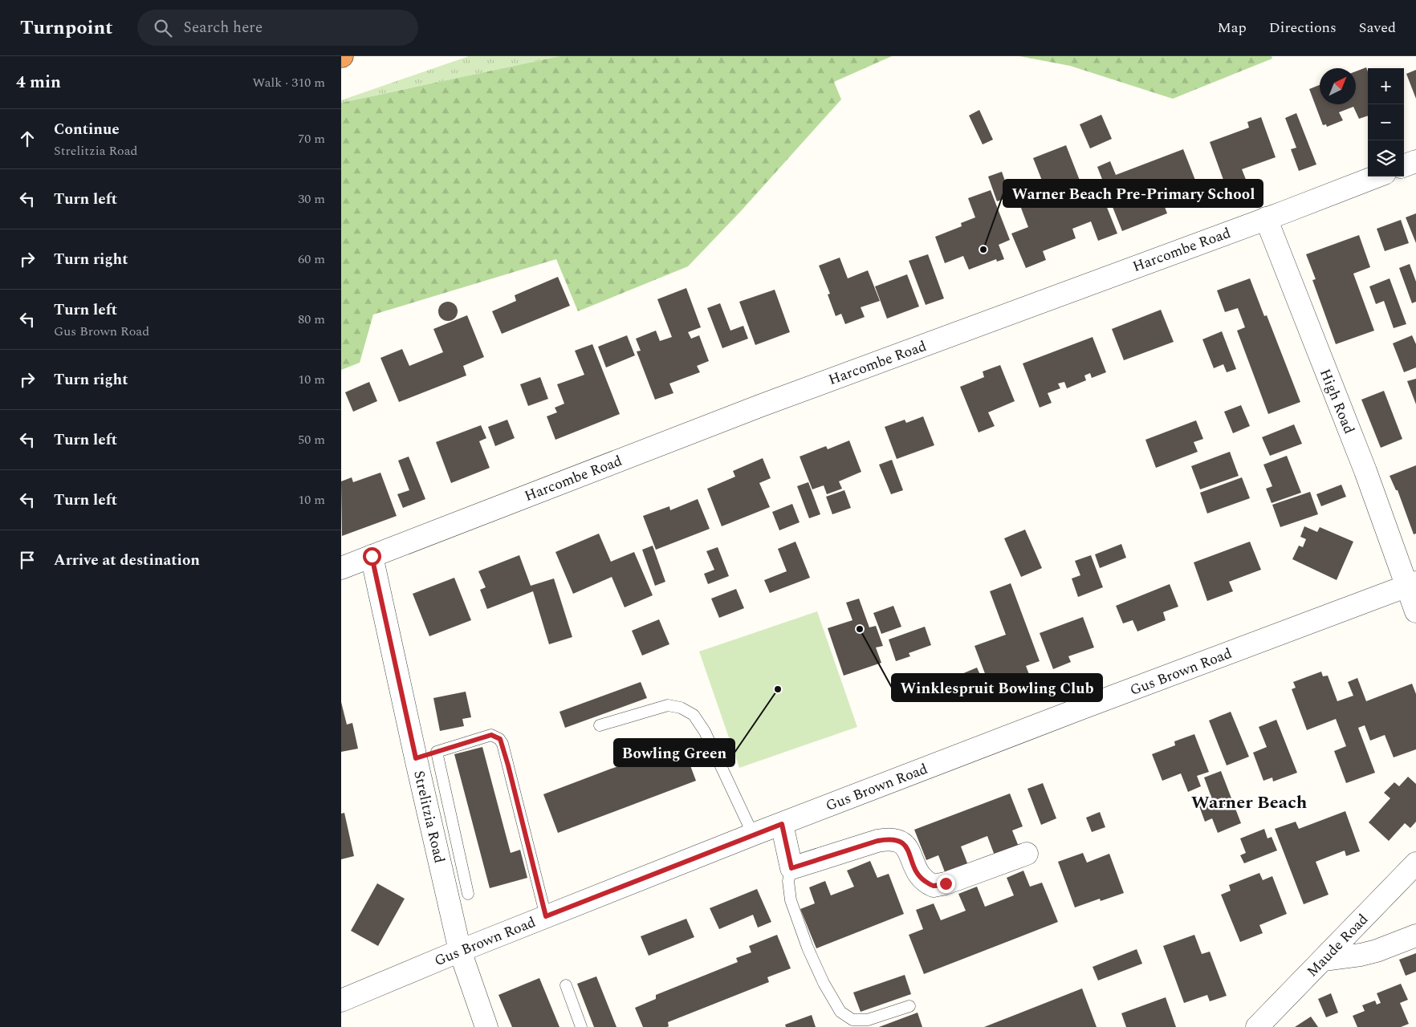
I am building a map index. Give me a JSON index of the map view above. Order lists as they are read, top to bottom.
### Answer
{
  "streets": {
    "street": [
      "Harcombe Road",
      "High Road",
      "Gus Brown Road",
      "Strelitzia Road",
      "Maude Road"
    ]
  },
  "crossings": [
    ["Harcombe Road", "High Road"],
    ["Harcombe Road", "Strelitzia Road"],
    ["High Road", "Gus Brown Road"],
    ["Gus Brown Road", "Strelitzia Road"]
  ],
  "districts": ["Warner Beach"],
  "places": ["Warner Beach Pre-Primary School", "Winklespruit Bowling Club", "Bowling Green"],
  "north": "top right",
  "page": {
    "header": "Turnpoint",
    "search": "Search here",
    "nav": ["Map", "Directions", "Saved"],
    "heading": ["4 min", "Walk · 310 m"],
    "map_buttons": ["+", "−"],
    "list": [
      ["Continue", "Strelitzia Road", "70 m"],
      ["Turn left", "30 m"],
      ["Turn right", "60 m"],
      ["Turn left", "Gus Brown Road", "80 m"],
      ["Turn right", "10 m"],
      ["Turn left", "50 m"],
      ["Turn left", "10 m"],
      "Arrive at destination"
    ]
  }
}
